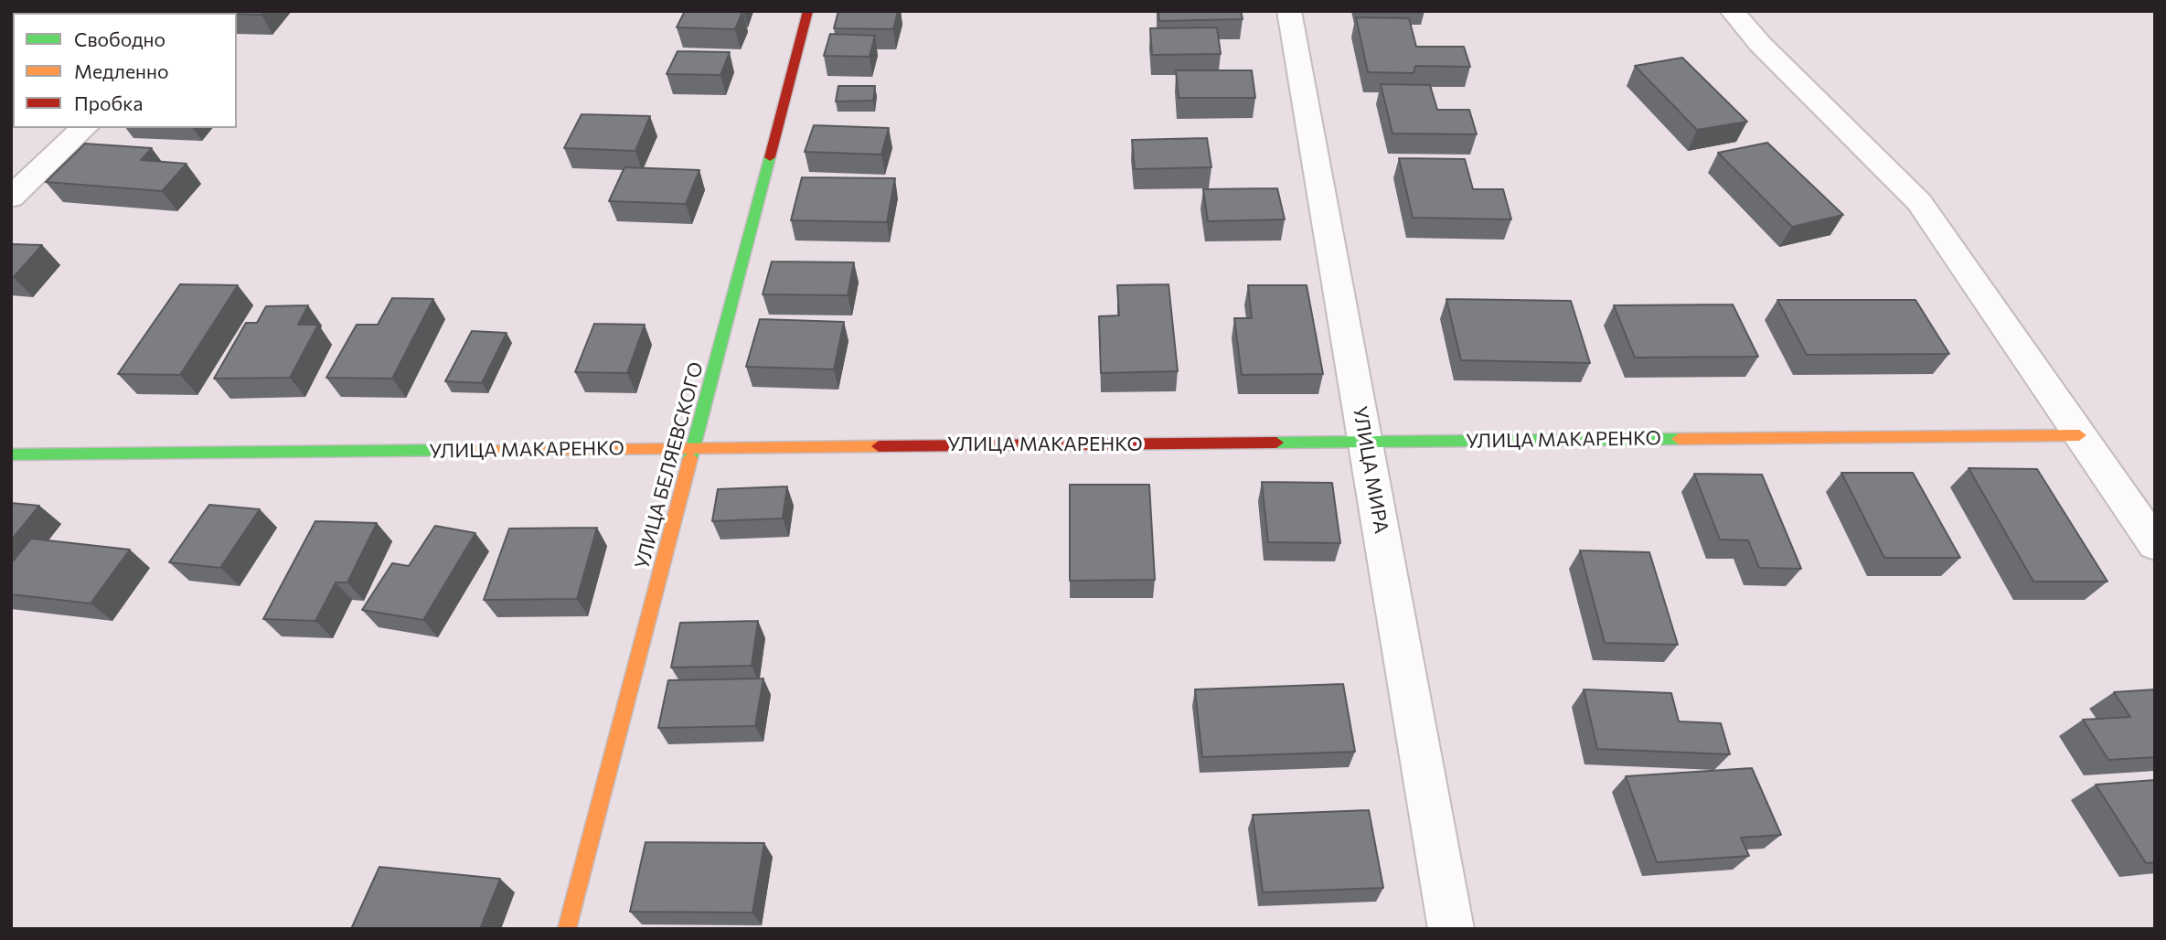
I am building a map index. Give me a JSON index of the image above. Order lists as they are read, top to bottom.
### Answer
{
  "streets": {
    "street": ["УЛИЦА МАКАРЕНКО", "УЛИЦА БЕЛЯЕВСКОГО", "УЛИЦА МИРА"]
  },
  "crossings": [
    ["УЛИЦА МАКАРЕНКО", "УЛИЦА БЕЛЯЕВСКОГО"],
    ["УЛИЦА МАКАРЕНКО", "УЛИЦА МИРА"]
  ],
  "legend": ["Свободно", "Медленно", "Пробка"]
}
